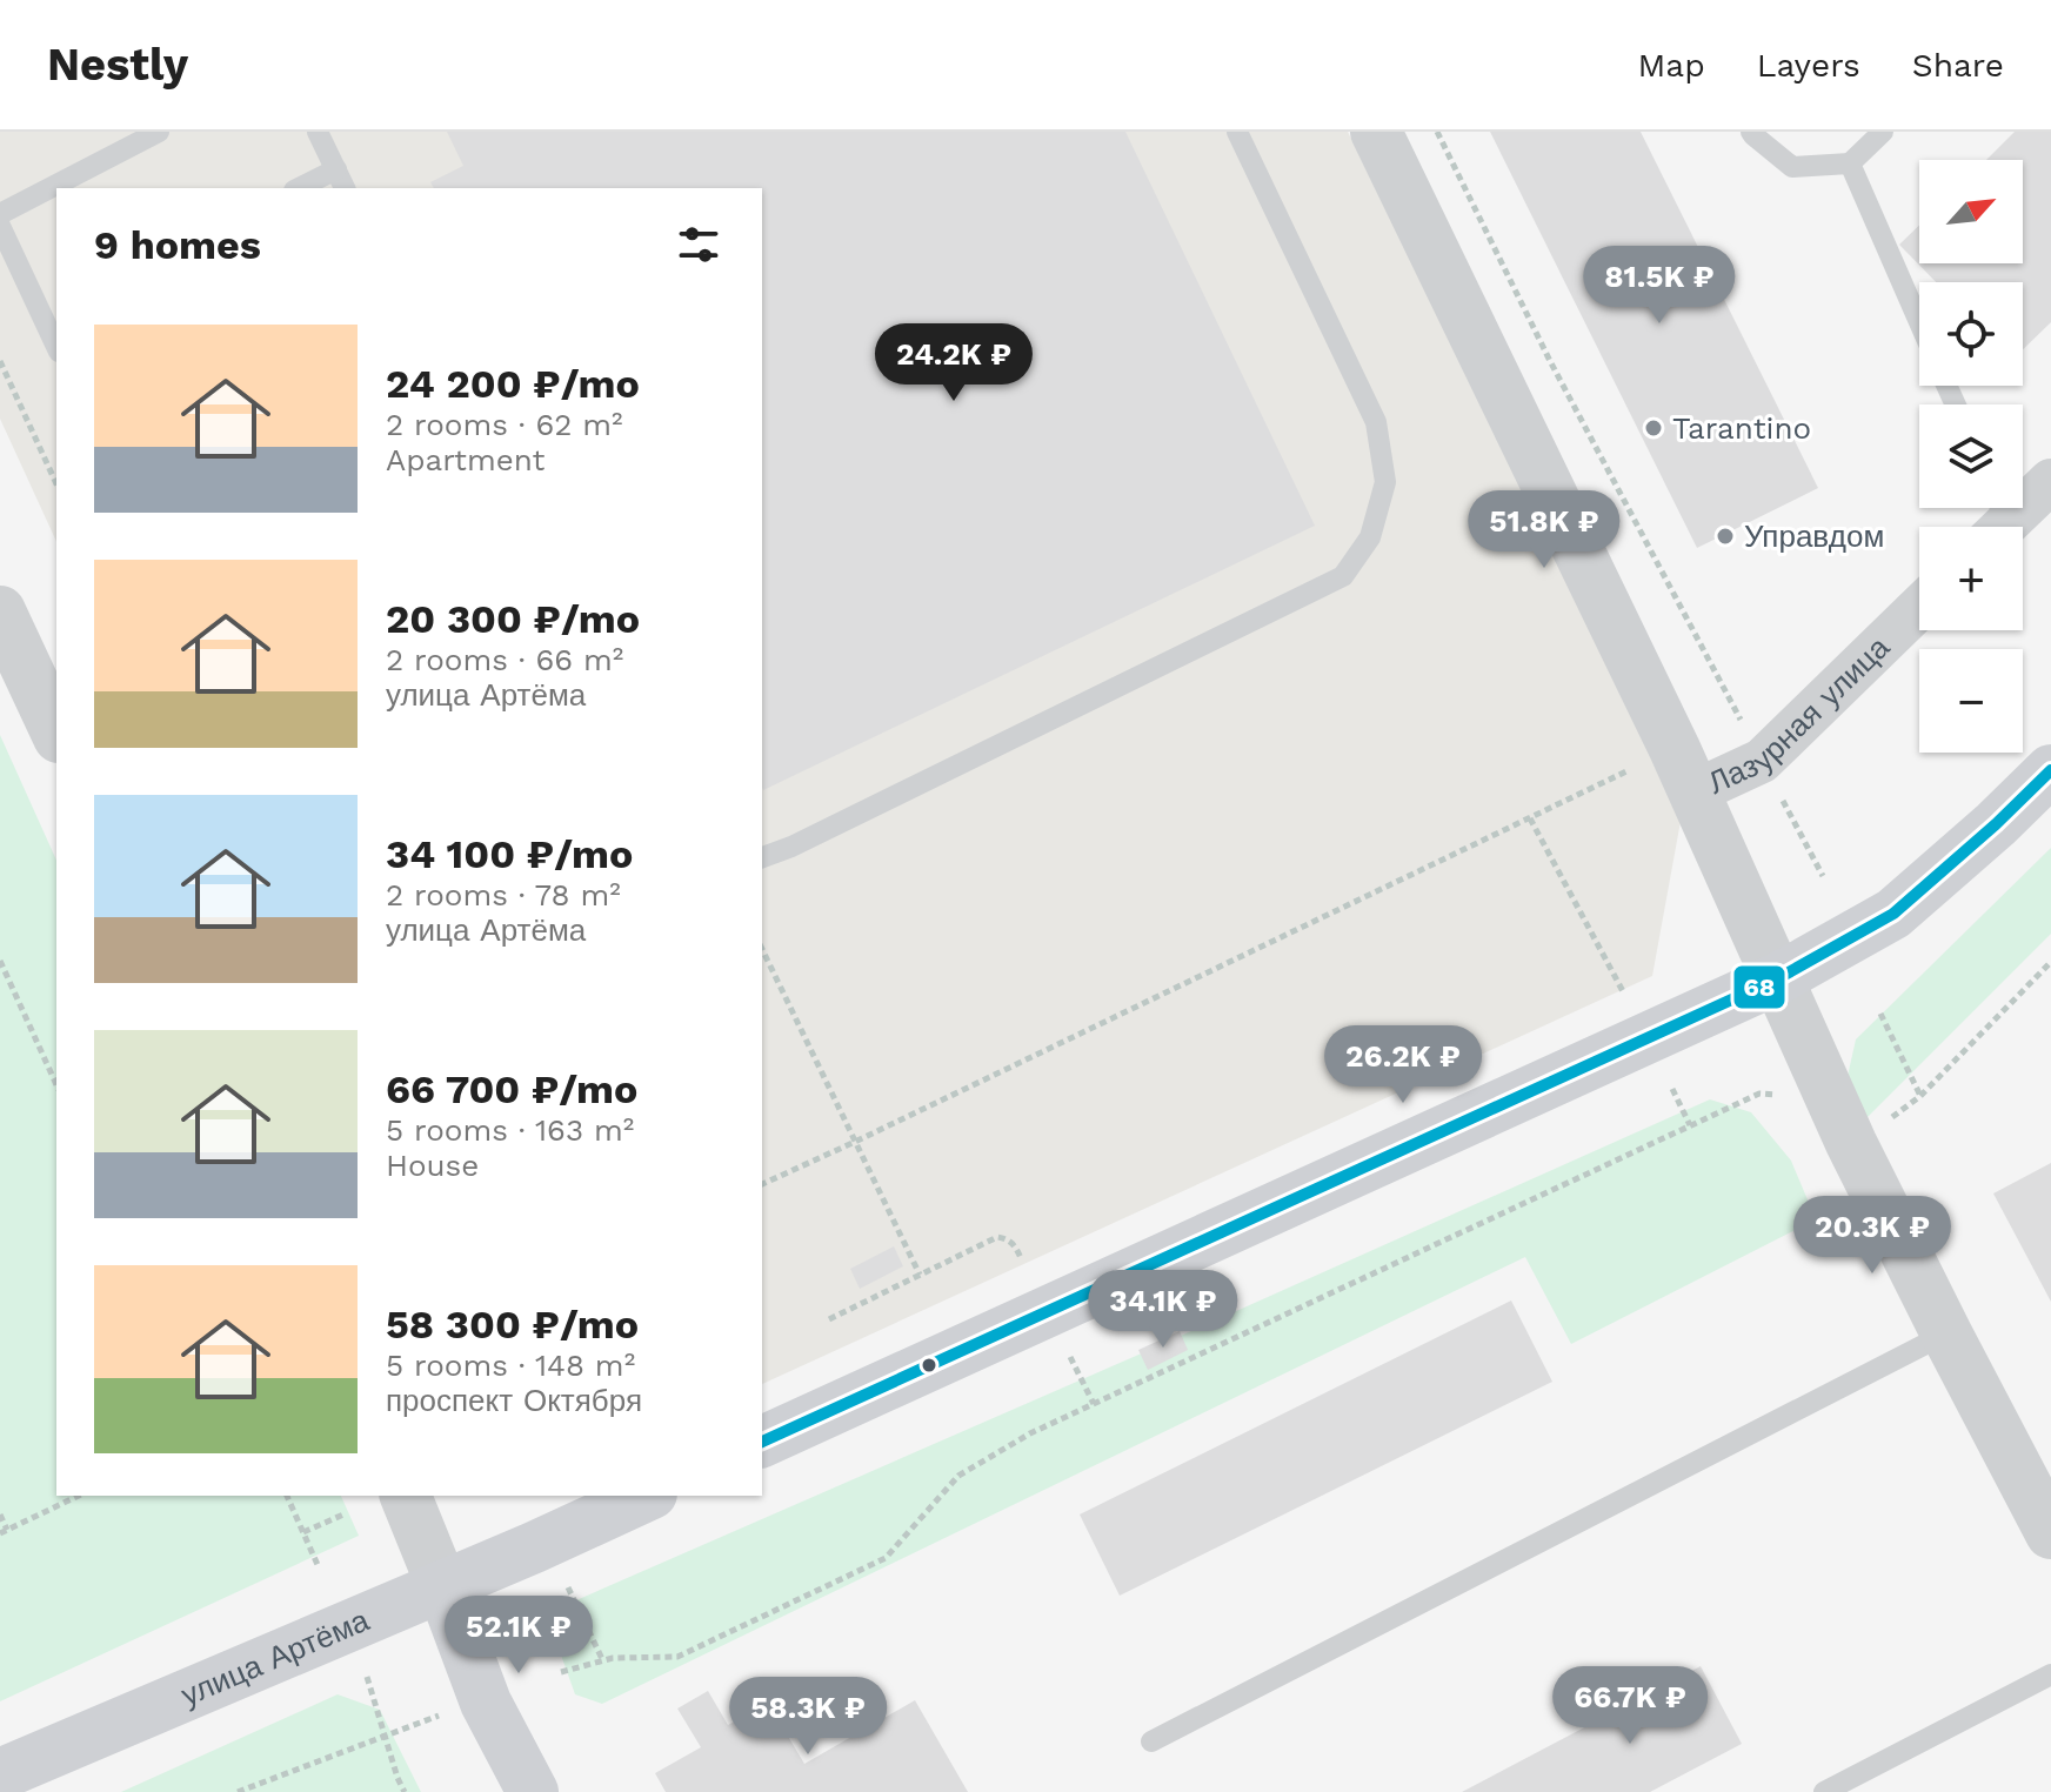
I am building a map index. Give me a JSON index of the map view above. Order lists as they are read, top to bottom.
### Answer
{
  "streets": {
    "main road": ["улица Артёма"],
    "street": ["Лазурная улица"]
  },
  "places": ["Tarantino", "Управдом"],
  "lines": ["transit line 68"],
  "north": "top right",
  "page": {
    "header": "Nestly",
    "nav": ["Map", "Layers", "Share"],
    "map_buttons": ["+", "−"],
    "heading": "9 homes",
    "price": [
      "81.5K ₽",
      "24.2K ₽",
      "51.8K ₽",
      "26.2K ₽",
      "20.3K ₽",
      "34.1K ₽",
      "52.1K ₽",
      "66.7K ₽",
      "58.3K ₽"
    ],
    "list": [
      {
        "name": "24 200 ₽/mo",
        "note": "2 rooms · 62 m² · Apartment"
      },
      {
        "name": "20 300 ₽/mo",
        "note": "2 rooms · 66 m² · улица Артёма"
      },
      {
        "name": "34 100 ₽/mo",
        "note": "2 rooms · 78 m² · улица Артёма"
      },
      {
        "name": "66 700 ₽/mo",
        "note": "5 rooms · 163 m² · House"
      },
      {
        "name": "58 300 ₽/mo",
        "note": "5 rooms · 148 m² · проспект Октября"
      }
    ]
  }
}
